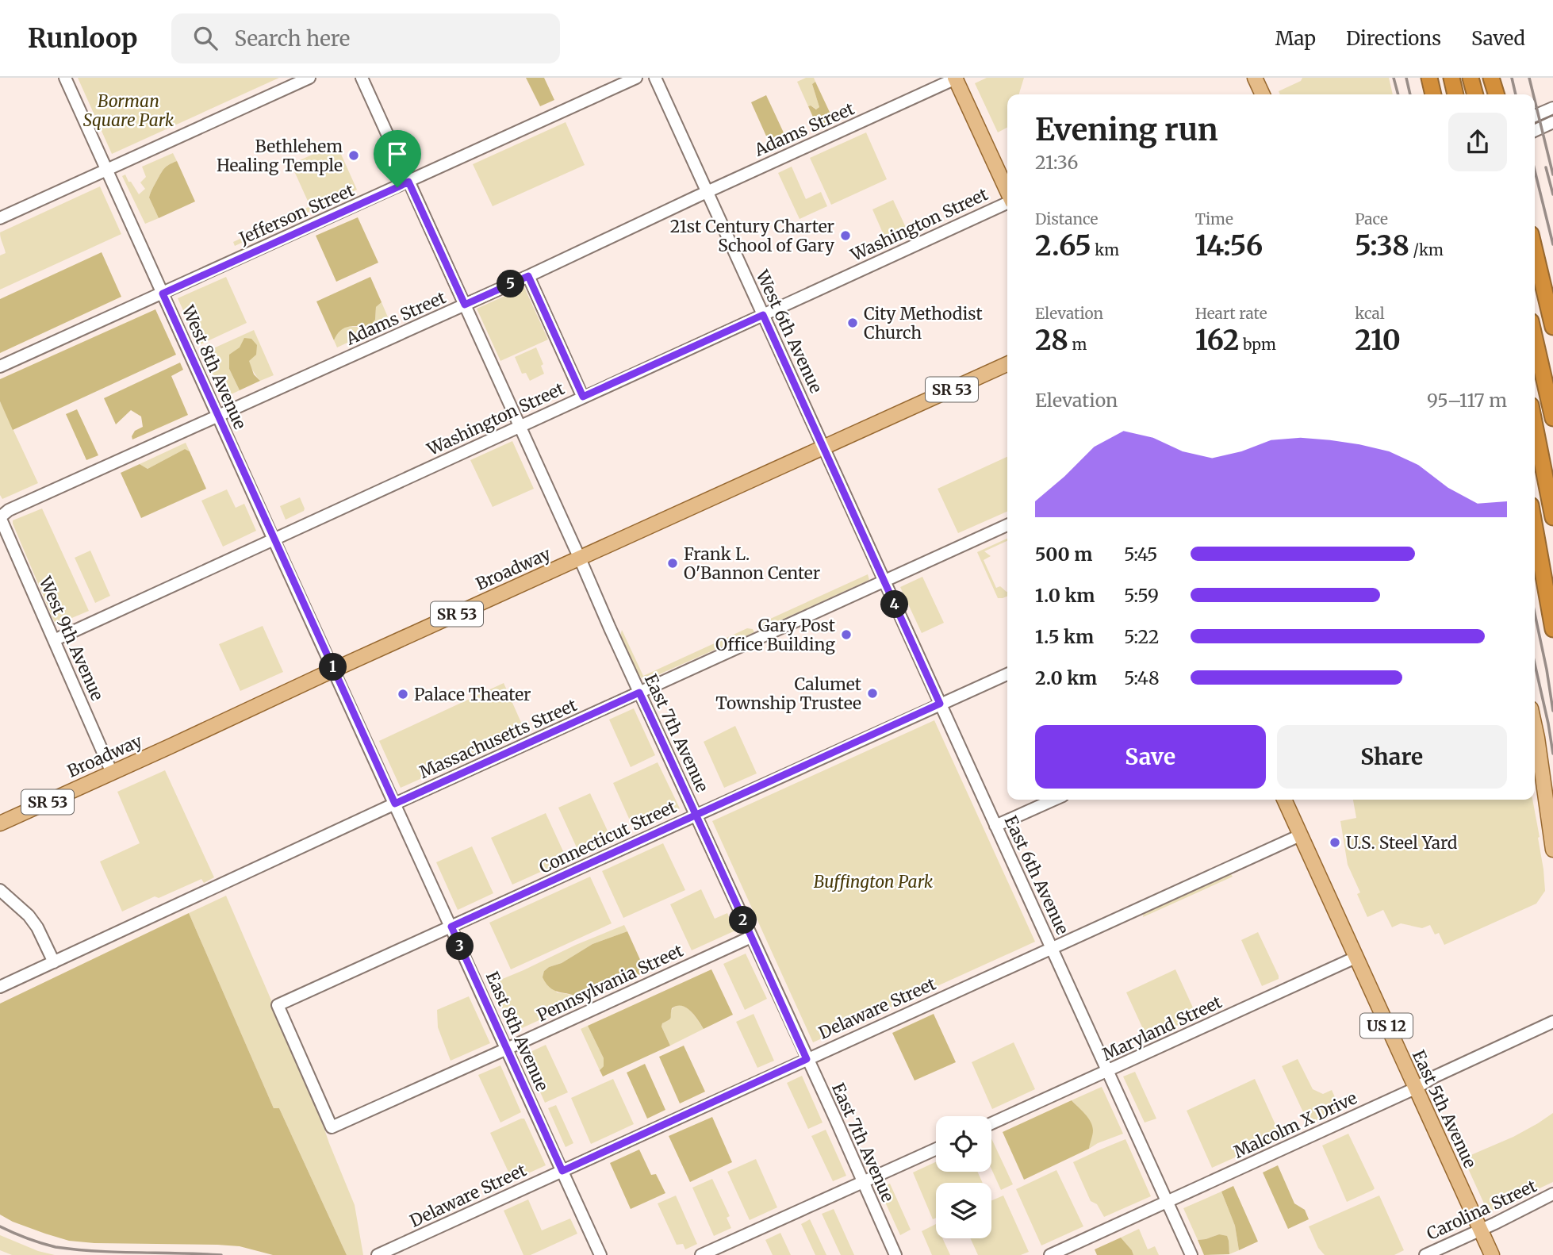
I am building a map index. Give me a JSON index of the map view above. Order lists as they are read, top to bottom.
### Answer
{
  "streets": {
    "main road": [
      "SR 53",
      "Broadway",
      "US 12",
      "East 5th Avenue"
    ],
    "street": [
      "Adams Street",
      "Jefferson Street",
      "Washington Street",
      "West 6th Avenue",
      "West 8th Avenue",
      "West 9th Avenue",
      "East 7th Avenue",
      "Massachusetts Street",
      "Connecticut Street",
      "East 6th Avenue",
      "Pennsylvania Street",
      "Delaware Street",
      "Maryland Street",
      "East 8th Avenue",
      "Malcolm X Drive",
      "Carolina Street"
    ]
  },
  "crossings": [
    ["Adams Street", "West 6th Avenue"],
    ["Adams Street", "West 8th Avenue"],
    ["Adams Street", "West 9th Avenue"],
    ["Adams Street", "East 7th Avenue"],
    ["Jefferson Street", "West 8th Avenue"],
    ["Jefferson Street", "East 7th Avenue"],
    ["Washington Street", "West 6th Avenue"],
    ["Washington Street", "West 8th Avenue"],
    ["Washington Street", "West 9th Avenue"],
    ["Washington Street", "East 7th Avenue"],
    ["West 6th Avenue", "Broadway"],
    ["West 6th Avenue", "East 6th Avenue"],
    ["West 8th Avenue", "Broadway"],
    ["West 8th Avenue", "East 8th Avenue"],
    ["Broadway", "West 9th Avenue"],
    ["Broadway", "East 7th Avenue"],
    ["Broadway", "East 6th Avenue"],
    ["Broadway", "East 8th Avenue"],
    ["East 7th Avenue", "Massachusetts Street"],
    ["East 7th Avenue", "Connecticut Street"],
    ["East 7th Avenue", "Pennsylvania Street"],
    ["East 7th Avenue", "Delaware Street"],
    ["Massachusetts Street", "East 6th Avenue"],
    ["Massachusetts Street", "East 8th Avenue"],
    ["Connecticut Street", "East 6th Avenue"],
    ["Connecticut Street", "Pennsylvania Street"],
    ["Connecticut Street", "East 8th Avenue"],
    ["East 6th Avenue", "Delaware Street"],
    ["East 6th Avenue", "Maryland Street"],
    ["East 6th Avenue", "Malcolm X Drive"],
    ["Pennsylvania Street", "East 8th Avenue"],
    ["Delaware Street", "East 8th Avenue"],
    ["Delaware Street", "East 5th Avenue"],
    ["Maryland Street", "East 5th Avenue"],
    ["East 5th Avenue", "Malcolm X Drive"],
    ["East 5th Avenue", "Carolina Street"]
  ],
  "parks": ["Borman Square Park", "Buffington Park"],
  "places": [
    "Bethlehem Healing Temple",
    "21st Century Charter School of Gary",
    "City Methodist Church",
    "Frank L. O'Bannon Center",
    "Gary Post Office Building",
    "Calumet Township Trustee",
    "Palace Theater",
    "U.S. Steel Yard"
  ],
  "page": {
    "header": "Runloop",
    "search": "Search here",
    "nav": ["Map", "Directions", "Saved"],
    "heading": ["Evening run", "21:36"],
    "stats": [
      ["Distance", "2.65 km"],
      ["Time", "14:56"],
      ["Pace", "5:38 /km"],
      ["Elevation", "28 m"],
      ["Heart rate", "162 bpm"],
      ["kcal", "210"]
    ],
    "pins": [
      "5",
      "4",
      "1",
      "2",
      "3"
    ],
    "chart": ["Elevation", "95–117 m"],
    "list": [
      {
        "name": "500 m",
        "note": "5:45"
      },
      {
        "name": "1.0 km",
        "note": "5:59"
      },
      {
        "name": "1.5 km",
        "note": "5:22"
      },
      {
        "name": "2.0 km",
        "note": "5:48"
      }
    ],
    "buttons": ["Save", "Share"]
  }
}
